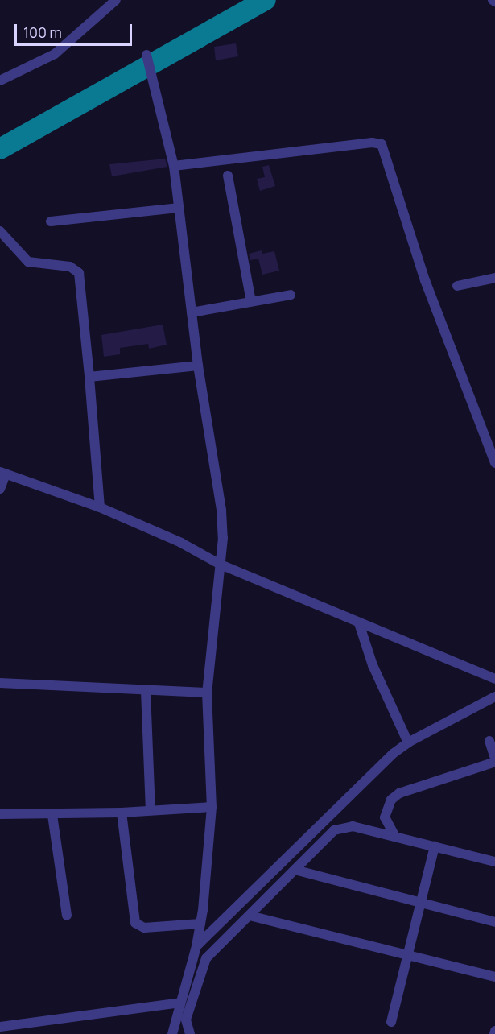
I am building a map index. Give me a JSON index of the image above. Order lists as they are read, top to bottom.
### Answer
{
  "scale_bar": "100 m"
}
